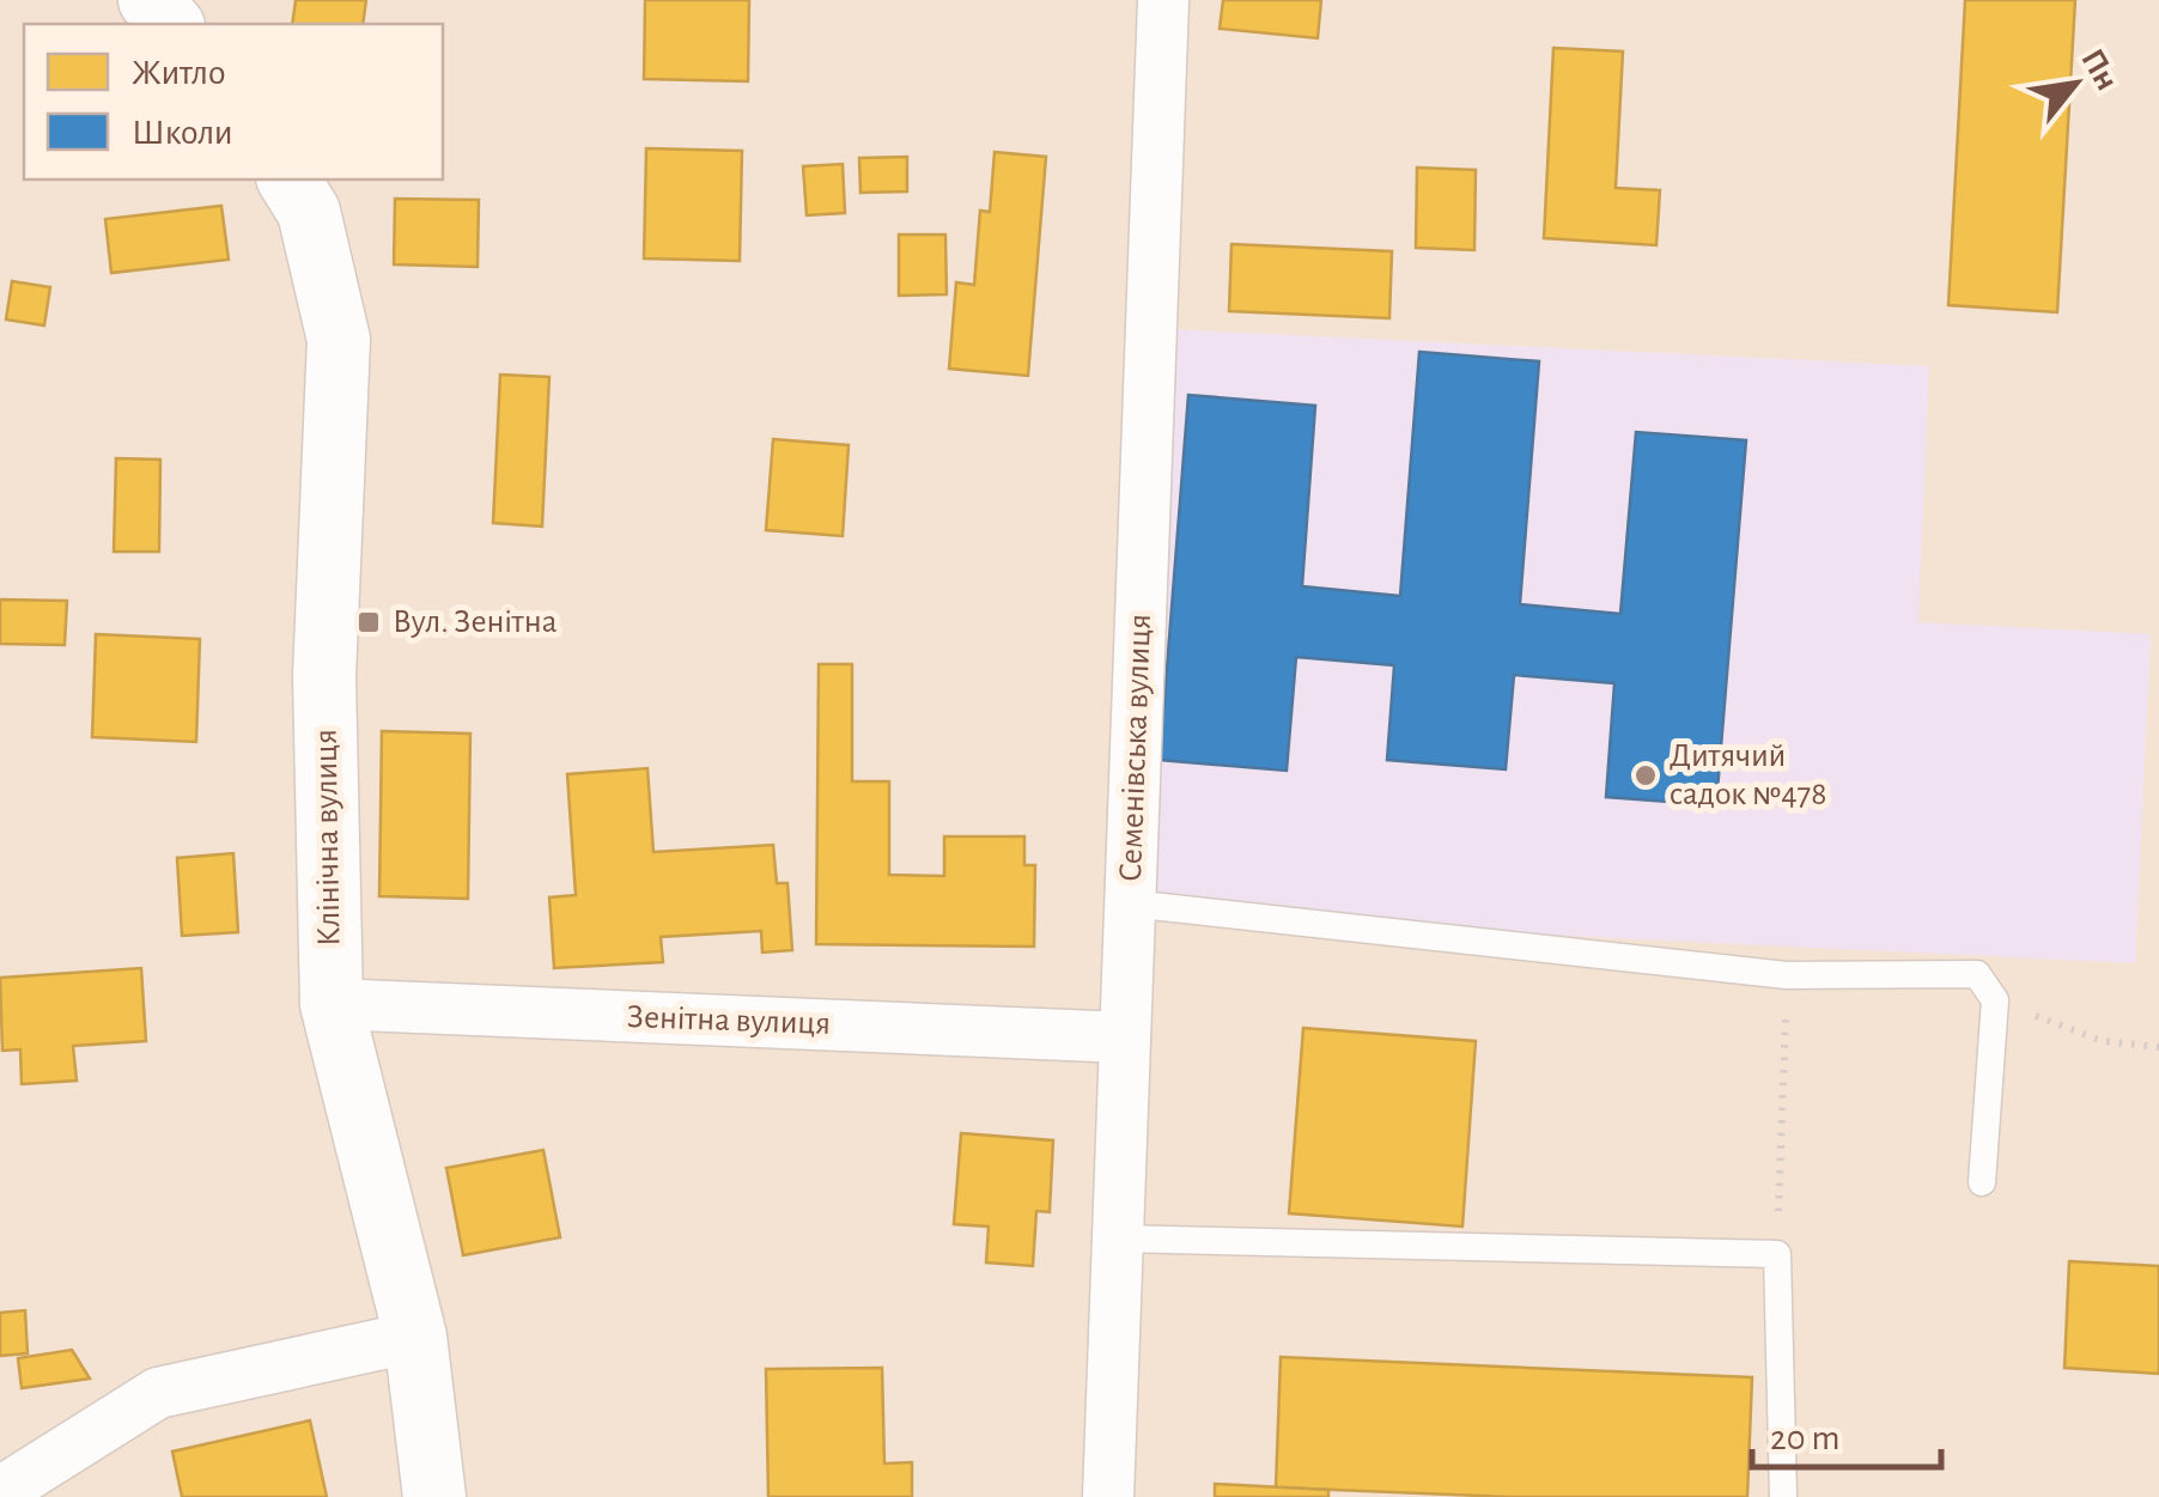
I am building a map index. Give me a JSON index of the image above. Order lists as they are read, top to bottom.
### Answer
{
  "streets": {
    "street": ["Семенівська вулиця", "Клінічна вулиця", "Зенітна вулиця"]
  },
  "crossings": [
    ["Семенівська вулиця", "Зенітна вулиця"],
    ["Клінічна вулиця", "Зенітна вулиця"]
  ],
  "places": {
    "transit": ["Вул. Зенітна"],
    "other": ["Дитячий садок №478"]
  },
  "legend": ["Житло", "Школи"],
  "scale_bar": "20 m",
  "north": "top right"
}
